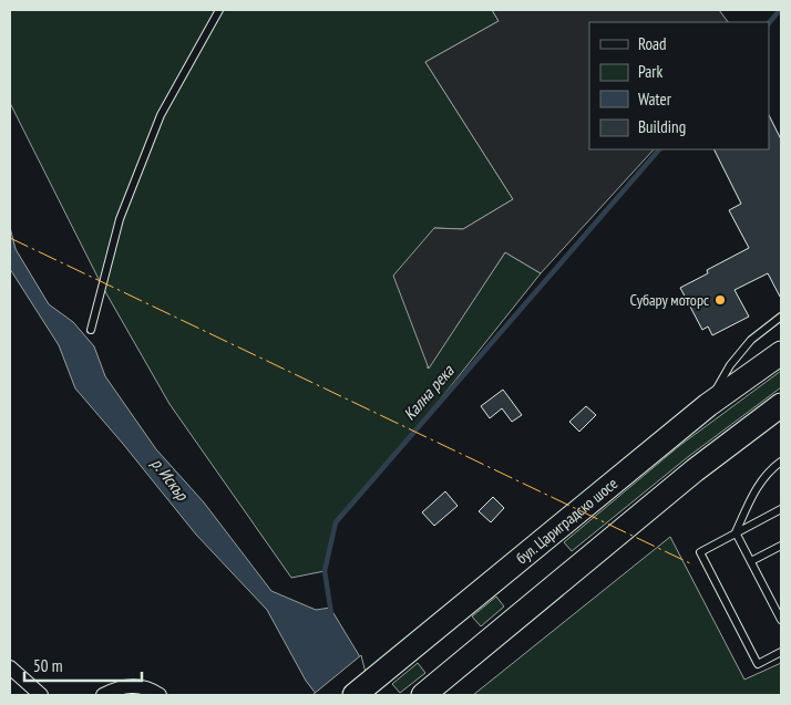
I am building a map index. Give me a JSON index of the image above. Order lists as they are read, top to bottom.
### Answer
{
  "streets": {
    "highway": ["бул. Цариградско шосе"]
  },
  "water": ["Кална река", "р. Искър"],
  "places": ["Субару моторс"],
  "legend": [
    "Road",
    "Park",
    "Water",
    "Building"
  ],
  "scale_bar": "50 m"
}
